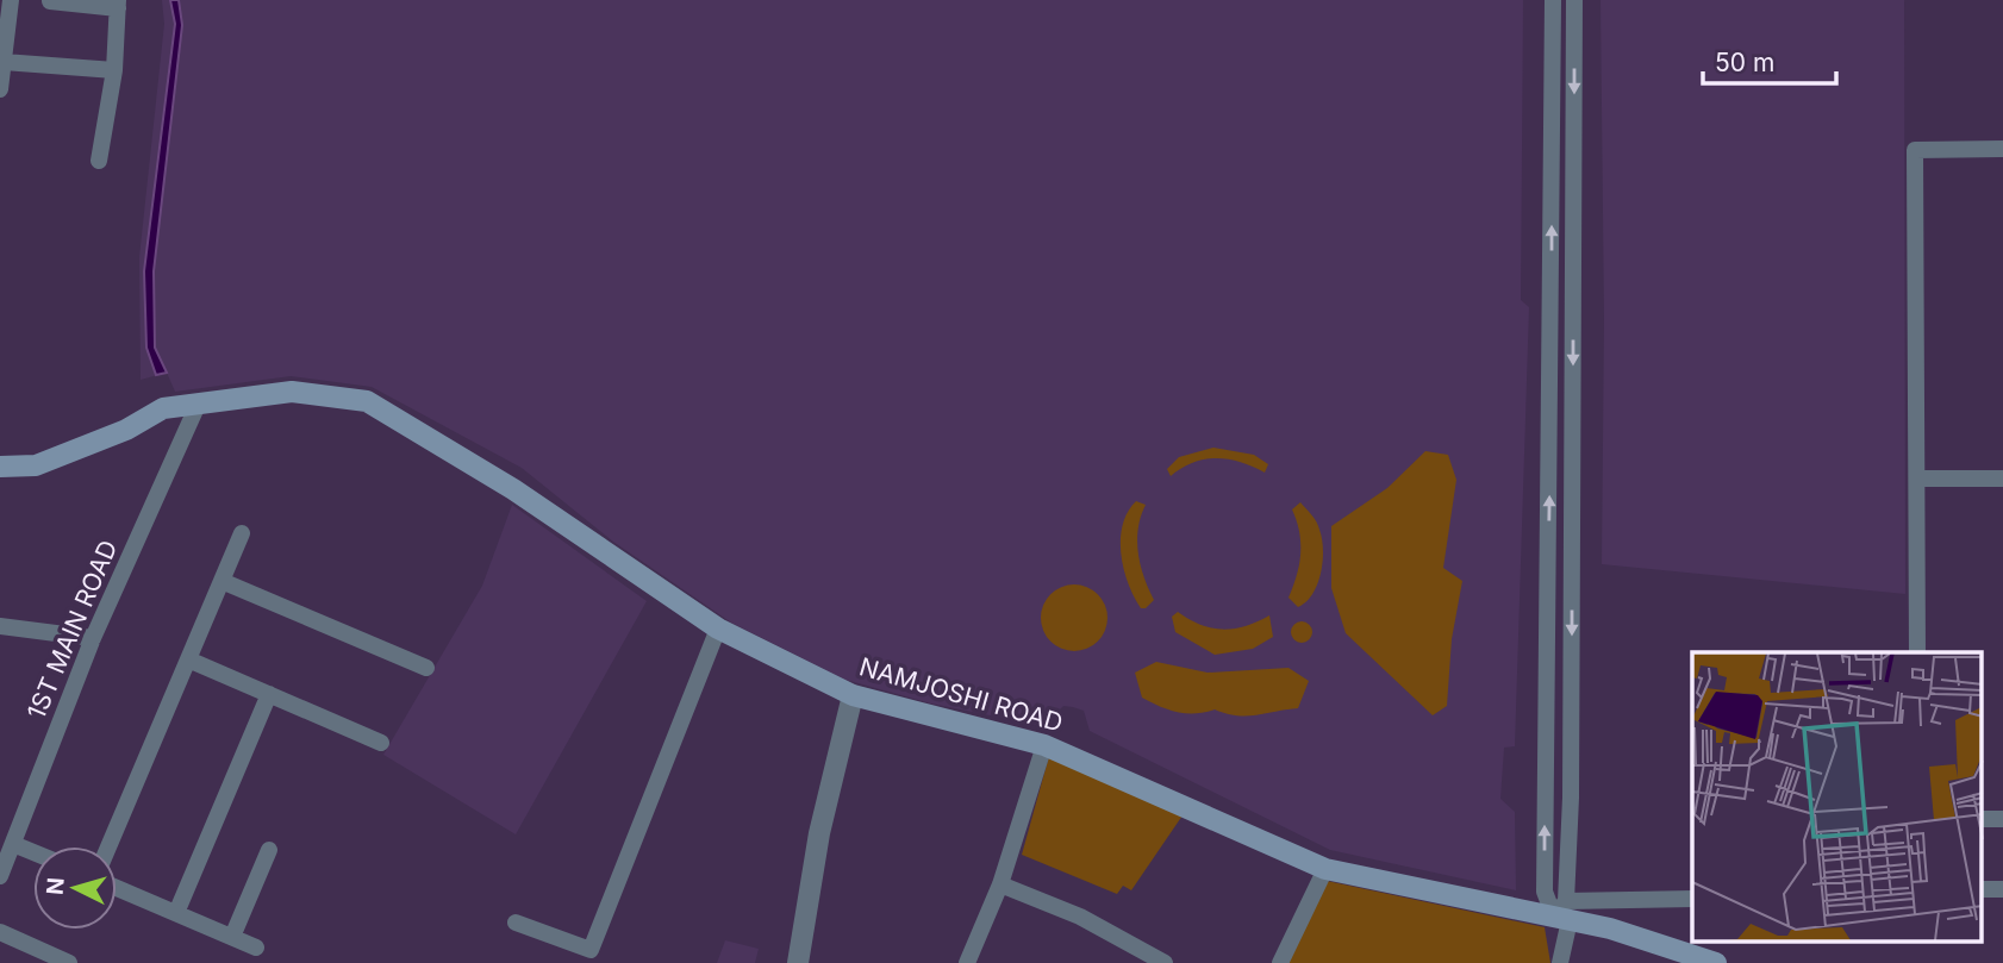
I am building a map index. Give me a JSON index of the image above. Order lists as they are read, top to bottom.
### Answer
{
  "streets": {
    "main road": ["NAMJOSHI ROAD"],
    "street": ["1ST MAIN ROAD"]
  },
  "crossings": [
    ["1ST MAIN ROAD", "NAMJOSHI ROAD"]
  ],
  "scale_bar": "50 m",
  "north": "left"
}
